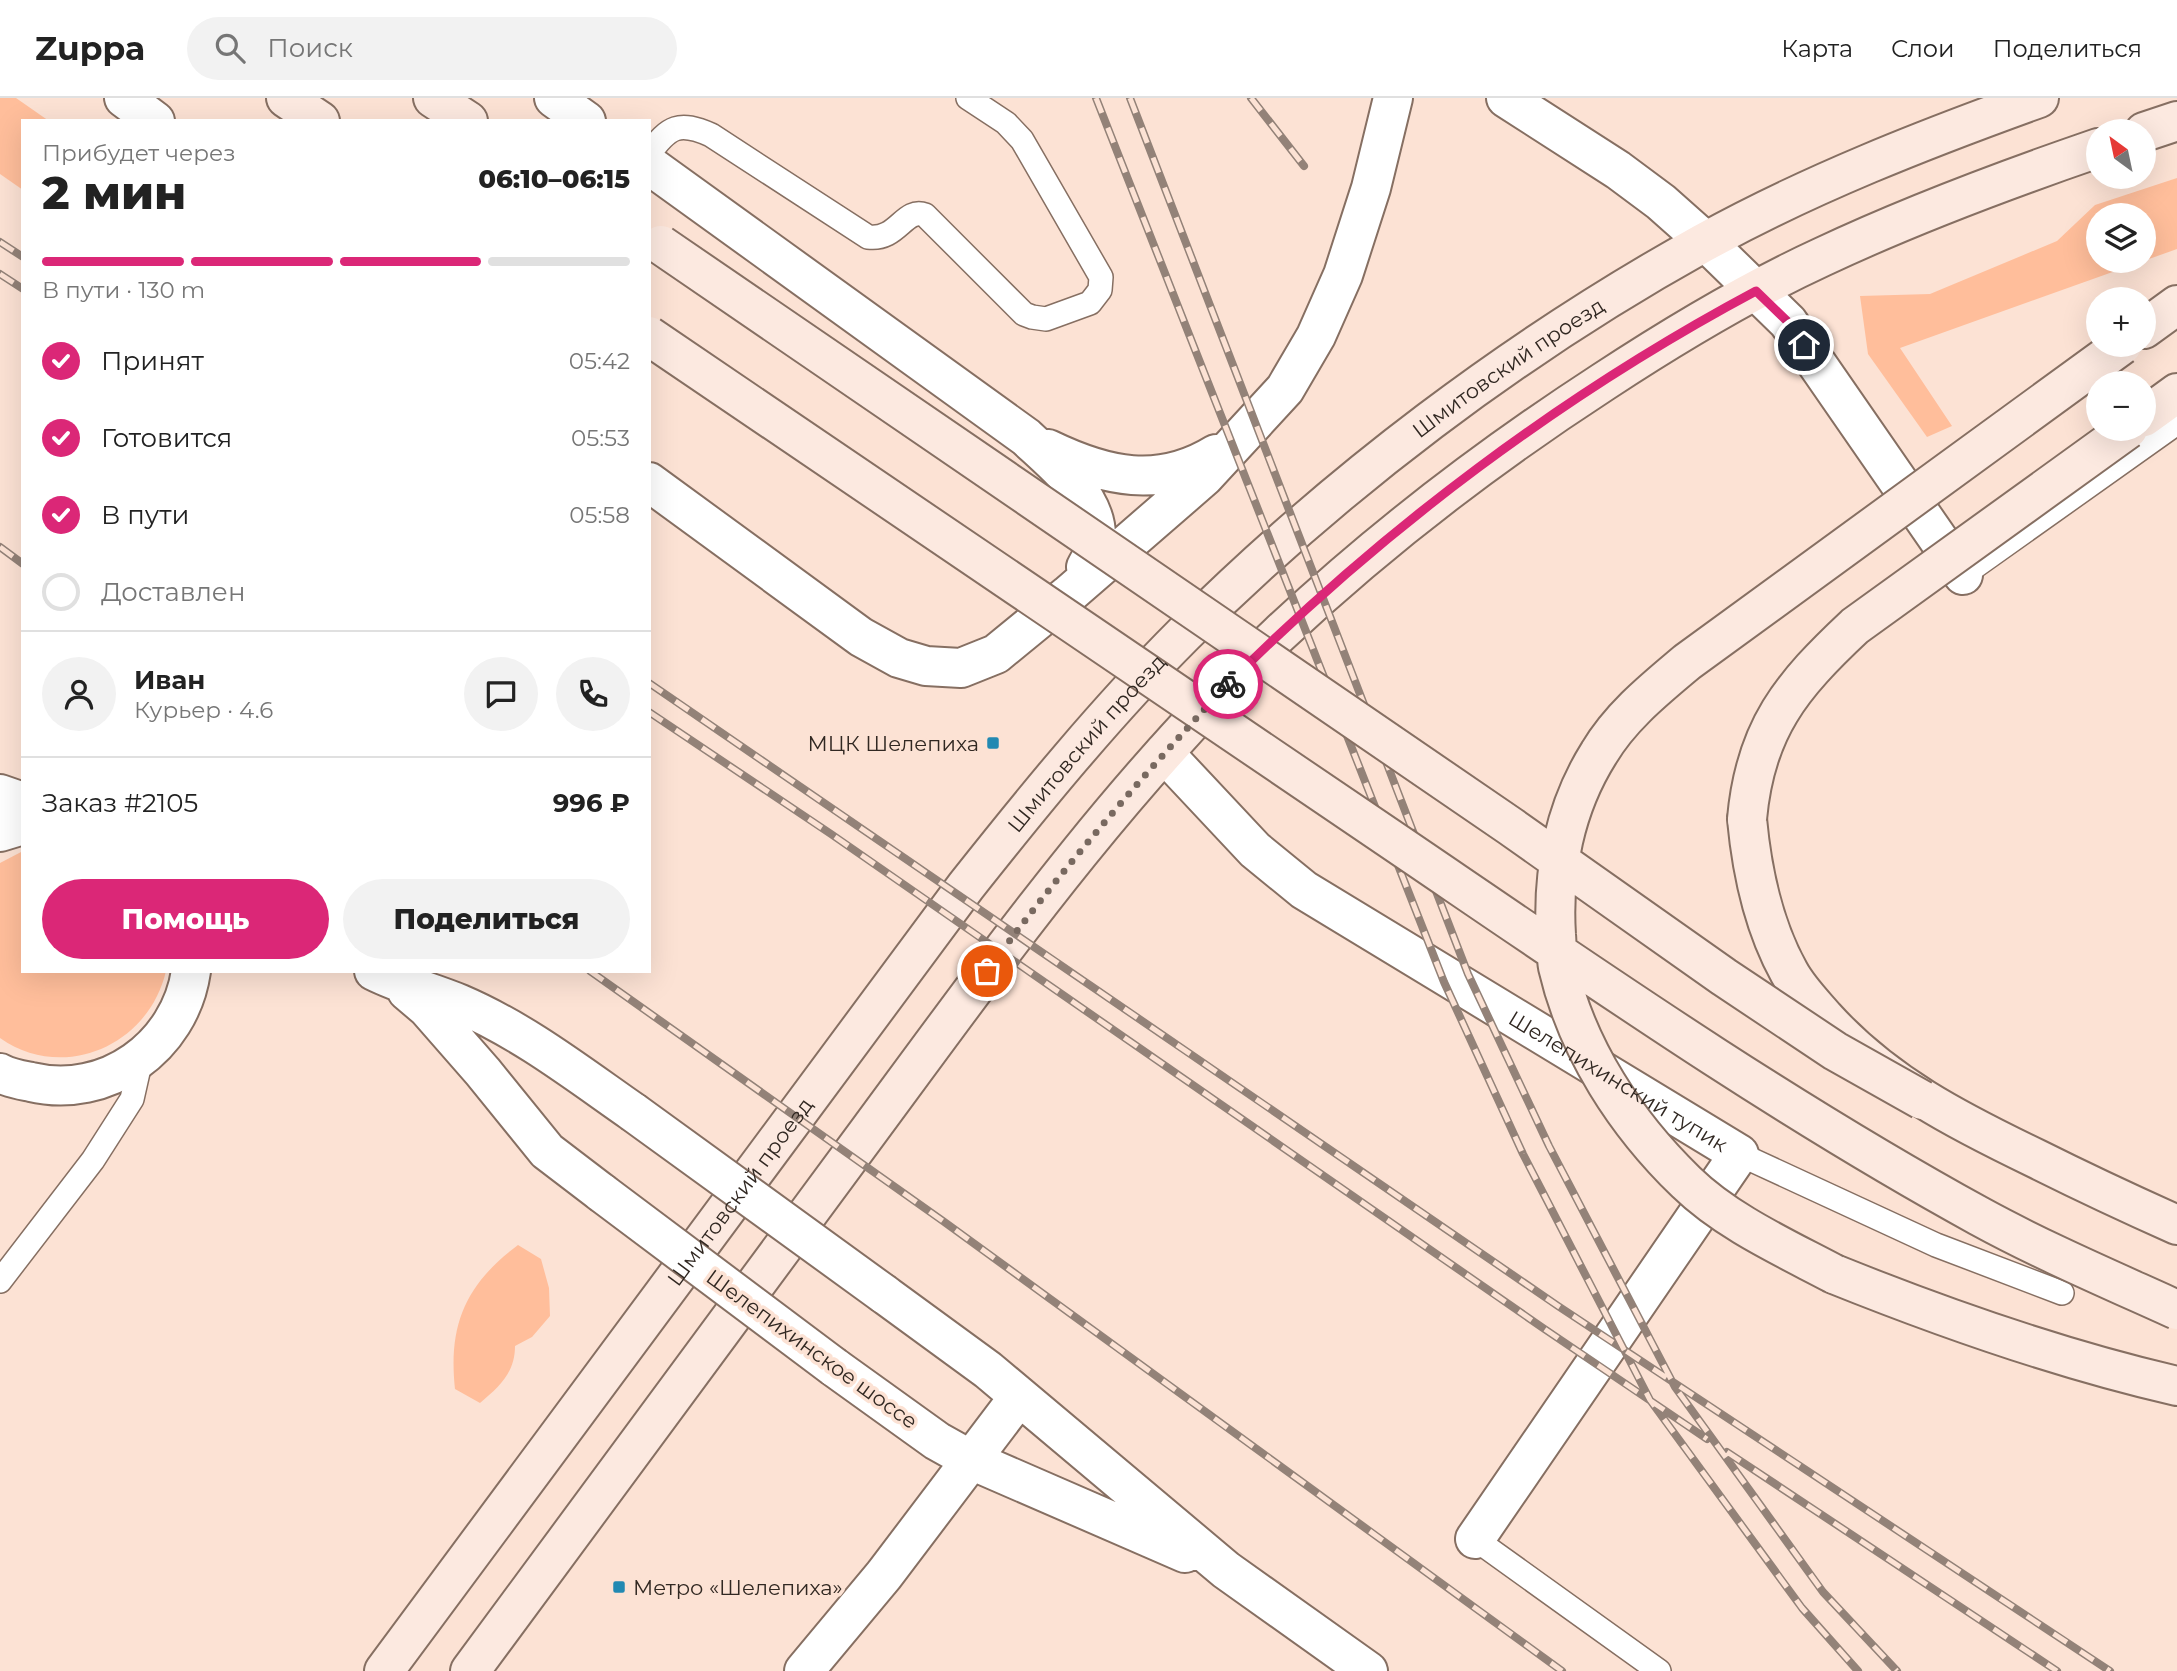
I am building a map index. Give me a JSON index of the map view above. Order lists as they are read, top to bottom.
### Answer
{
  "streets": {
    "main road": ["Шмитовский проезд"],
    "street": ["Шелепихинский тупик", "Шелепихинское шоссе"]
  },
  "places": {
    "transit": ["МЦК Шелепиха", "Метро «Шелепиха»"]
  },
  "north": "top left",
  "page": {
    "header": "Zuppa",
    "search": "Поиск",
    "nav": ["Карта", "Слои", "Поделиться"],
    "map_buttons": ["+", "−"],
    "heading": ["2 мин", "Прибудет через", "06:10–06:15"],
    "panel": [
      "Иван",
      "Курьер · 4.6",
      "Заказ #2105",
      "996 ₽"
    ],
    "bar": "В пути · 130 m",
    "list": [
      ["Принят", "05:42"],
      ["Готовится", "05:53"],
      ["В пути", "05:58"],
      "Доставлен"
    ],
    "buttons": ["Помощь", "Поделиться"]
  }
}
